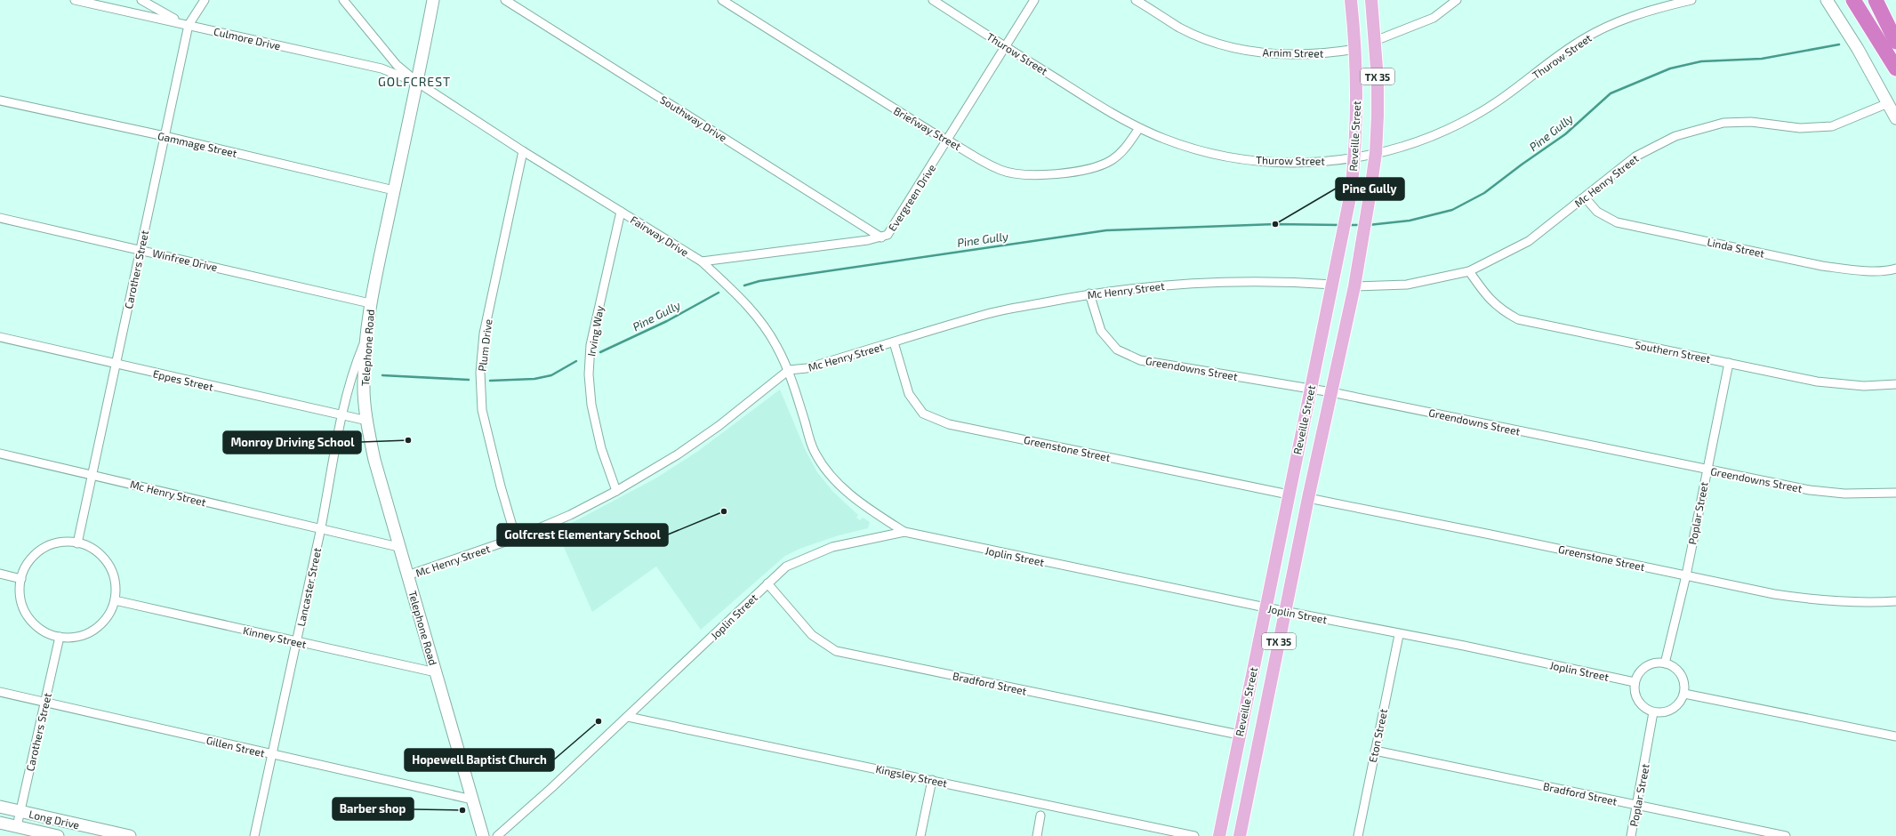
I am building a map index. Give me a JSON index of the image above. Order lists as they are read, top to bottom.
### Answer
{
  "streets": {
    "main road": [
      "TX 35",
      "Reveille Street",
      "Telephone Road",
      "Long Drive"
    ],
    "street": [
      "Culmore Drive",
      "Arnim Street",
      "Thurow Street",
      "Southway Drive",
      "Briefway Street",
      "Gammage Street",
      "Mc Henry Street",
      "Evergreen Drive",
      "Fairway Drive",
      "Linda Street",
      "Winfree Drive",
      "Carothers Street",
      "Irving Way",
      "Plum Drive",
      "Southern Street",
      "Greendowns Street",
      "Eppes Street",
      "Greenstone Street",
      "Poplar Street",
      "Joplin Street",
      "Lancaster Street",
      "Kinney Street",
      "Bradford Street",
      "Eton Street",
      "Gillen Street",
      "Kingsley Street"
    ]
  },
  "crossings": [
    ["Culmore Drive", "Fairway Drive"],
    ["Culmore Drive", "Carothers Street"],
    ["Culmore Drive", "Telephone Road"],
    ["Arnim Street", "Reveille Street"],
    ["Thurow Street", "Briefway Street"],
    ["Thurow Street", "Reveille Street"],
    ["Thurow Street", "Evergreen Drive"],
    ["Southway Drive", "Evergreen Drive"],
    ["Briefway Street", "Evergreen Drive"],
    ["Reveille Street", "Mc Henry Street"],
    ["Reveille Street", "Greendowns Street"],
    ["Reveille Street", "Greenstone Street"],
    ["Reveille Street", "Joplin Street"],
    ["Reveille Street", "Bradford Street"],
    ["Gammage Street", "Carothers Street"],
    ["Gammage Street", "Telephone Road"],
    ["Mc Henry Street", "Fairway Drive"],
    ["Mc Henry Street", "Linda Street"],
    ["Mc Henry Street", "Carothers Street"],
    ["Mc Henry Street", "Irving Way"],
    ["Mc Henry Street", "Plum Drive"],
    ["Mc Henry Street", "Telephone Road"],
    ["Mc Henry Street", "Southern Street"],
    ["Mc Henry Street", "Greendowns Street"],
    ["Mc Henry Street", "Greenstone Street"],
    ["Mc Henry Street", "Lancaster Street"],
    ["Evergreen Drive", "Fairway Drive"],
    ["Fairway Drive", "Irving Way"],
    ["Fairway Drive", "Plum Drive"],
    ["Fairway Drive", "Telephone Road"],
    ["Fairway Drive", "Joplin Street"],
    ["Winfree Drive", "Carothers Street"],
    ["Winfree Drive", "Telephone Road"],
    ["Carothers Street", "Eppes Street"],
    ["Carothers Street", "Kinney Street"],
    ["Carothers Street", "Gillen Street"],
    ["Carothers Street", "Long Drive"],
    ["Telephone Road", "Eppes Street"],
    ["Telephone Road", "Lancaster Street"],
    ["Telephone Road", "Kinney Street"],
    ["Telephone Road", "Gillen Street"],
    ["Southern Street", "Poplar Street"],
    ["Greendowns Street", "Poplar Street"],
    ["Eppes Street", "Lancaster Street"],
    ["Greenstone Street", "Poplar Street"],
    ["Poplar Street", "Joplin Street"],
    ["Poplar Street", "Bradford Street"],
    ["Joplin Street", "Bradford Street"],
    ["Joplin Street", "Eton Street"],
    ["Joplin Street", "Kingsley Street"],
    ["Lancaster Street", "Kinney Street"],
    ["Lancaster Street", "Gillen Street"],
    ["Bradford Street", "Eton Street"]
  ],
  "districts": ["GOLFCREST"],
  "water": ["Pine Gully"],
  "places": [
    "Pine Gully",
    "Monroy Driving School",
    "Golfcrest Elementary School",
    "Hopewell Baptist Church",
    "Barber shop"
  ]
}
